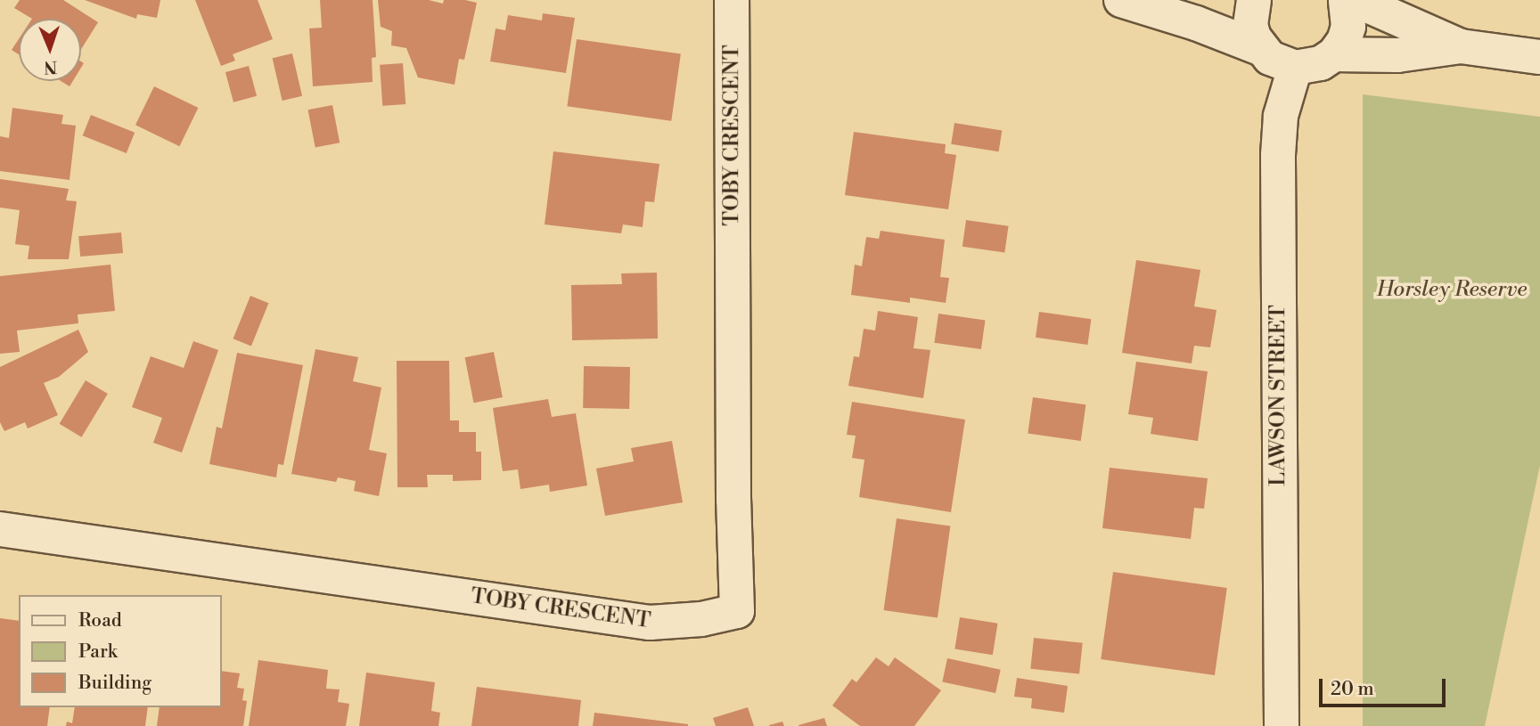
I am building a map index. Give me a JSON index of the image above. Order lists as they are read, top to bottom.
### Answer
{
  "streets": {
    "street": ["TOBY CRESCENT", "LAWSON STREET"]
  },
  "parks": ["Horsley Reserve"],
  "legend": ["Road", "Park", "Building"],
  "scale_bar": "20 m",
  "north": "bottom"
}
